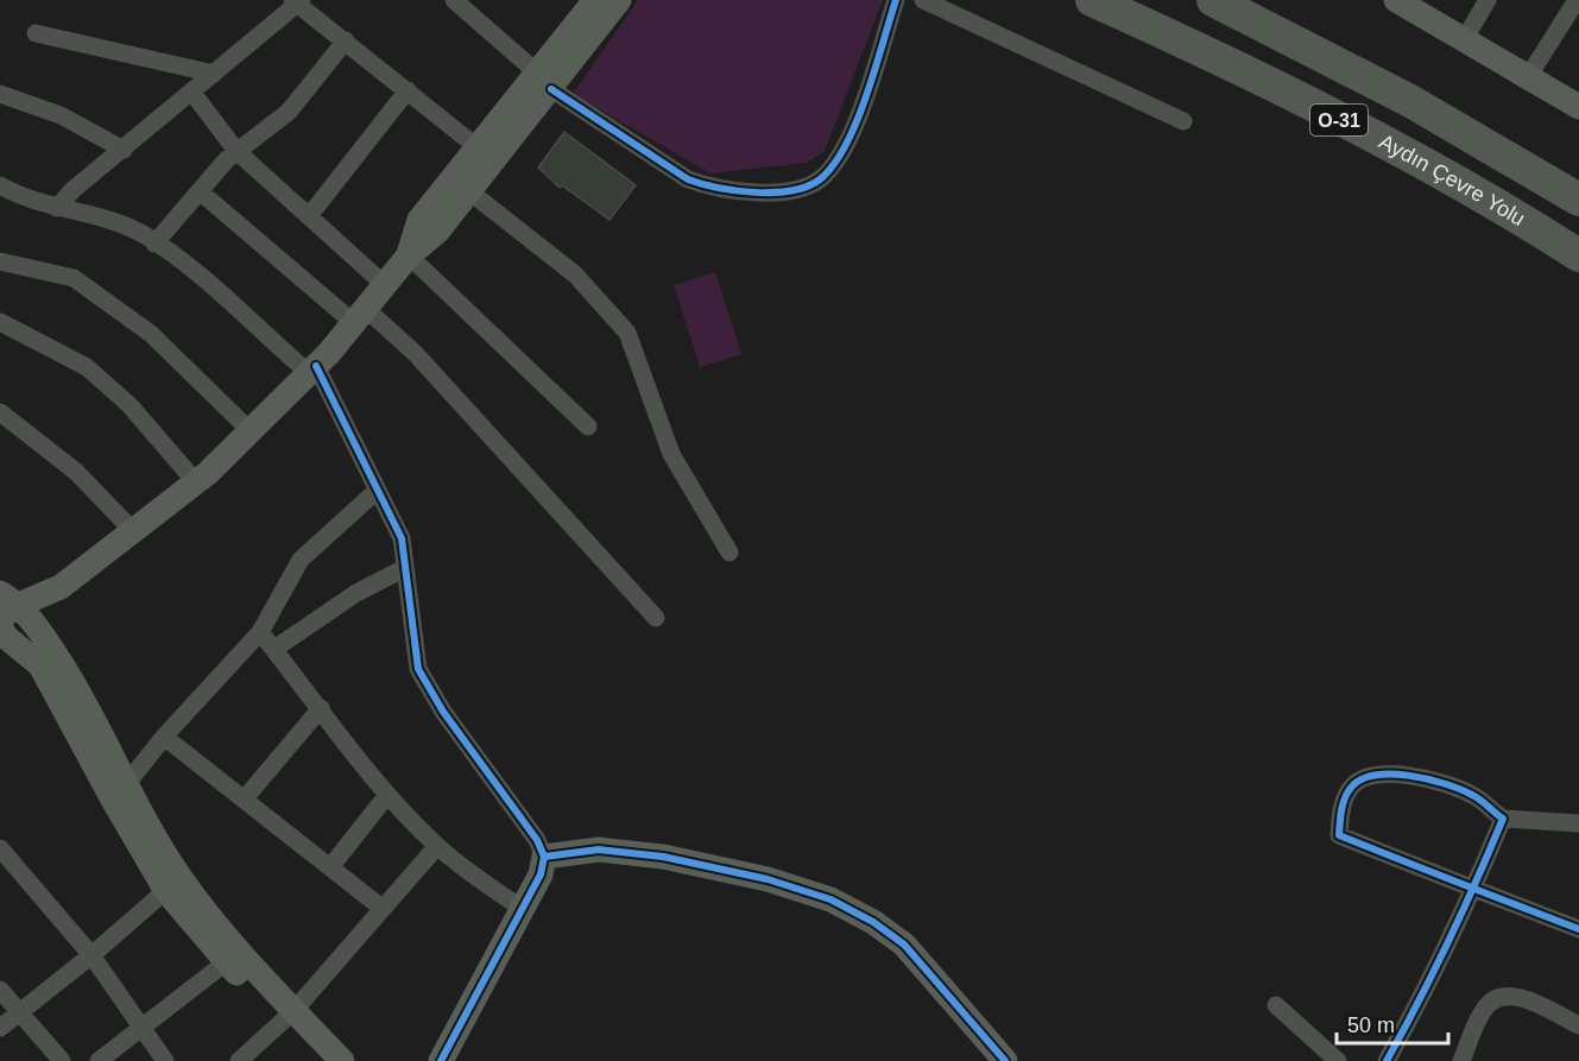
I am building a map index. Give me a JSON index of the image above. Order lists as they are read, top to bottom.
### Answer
{
  "streets": {
    "highway": ["O-31", "Aydın Çevre Yolu"]
  },
  "scale_bar": "50 m"
}
